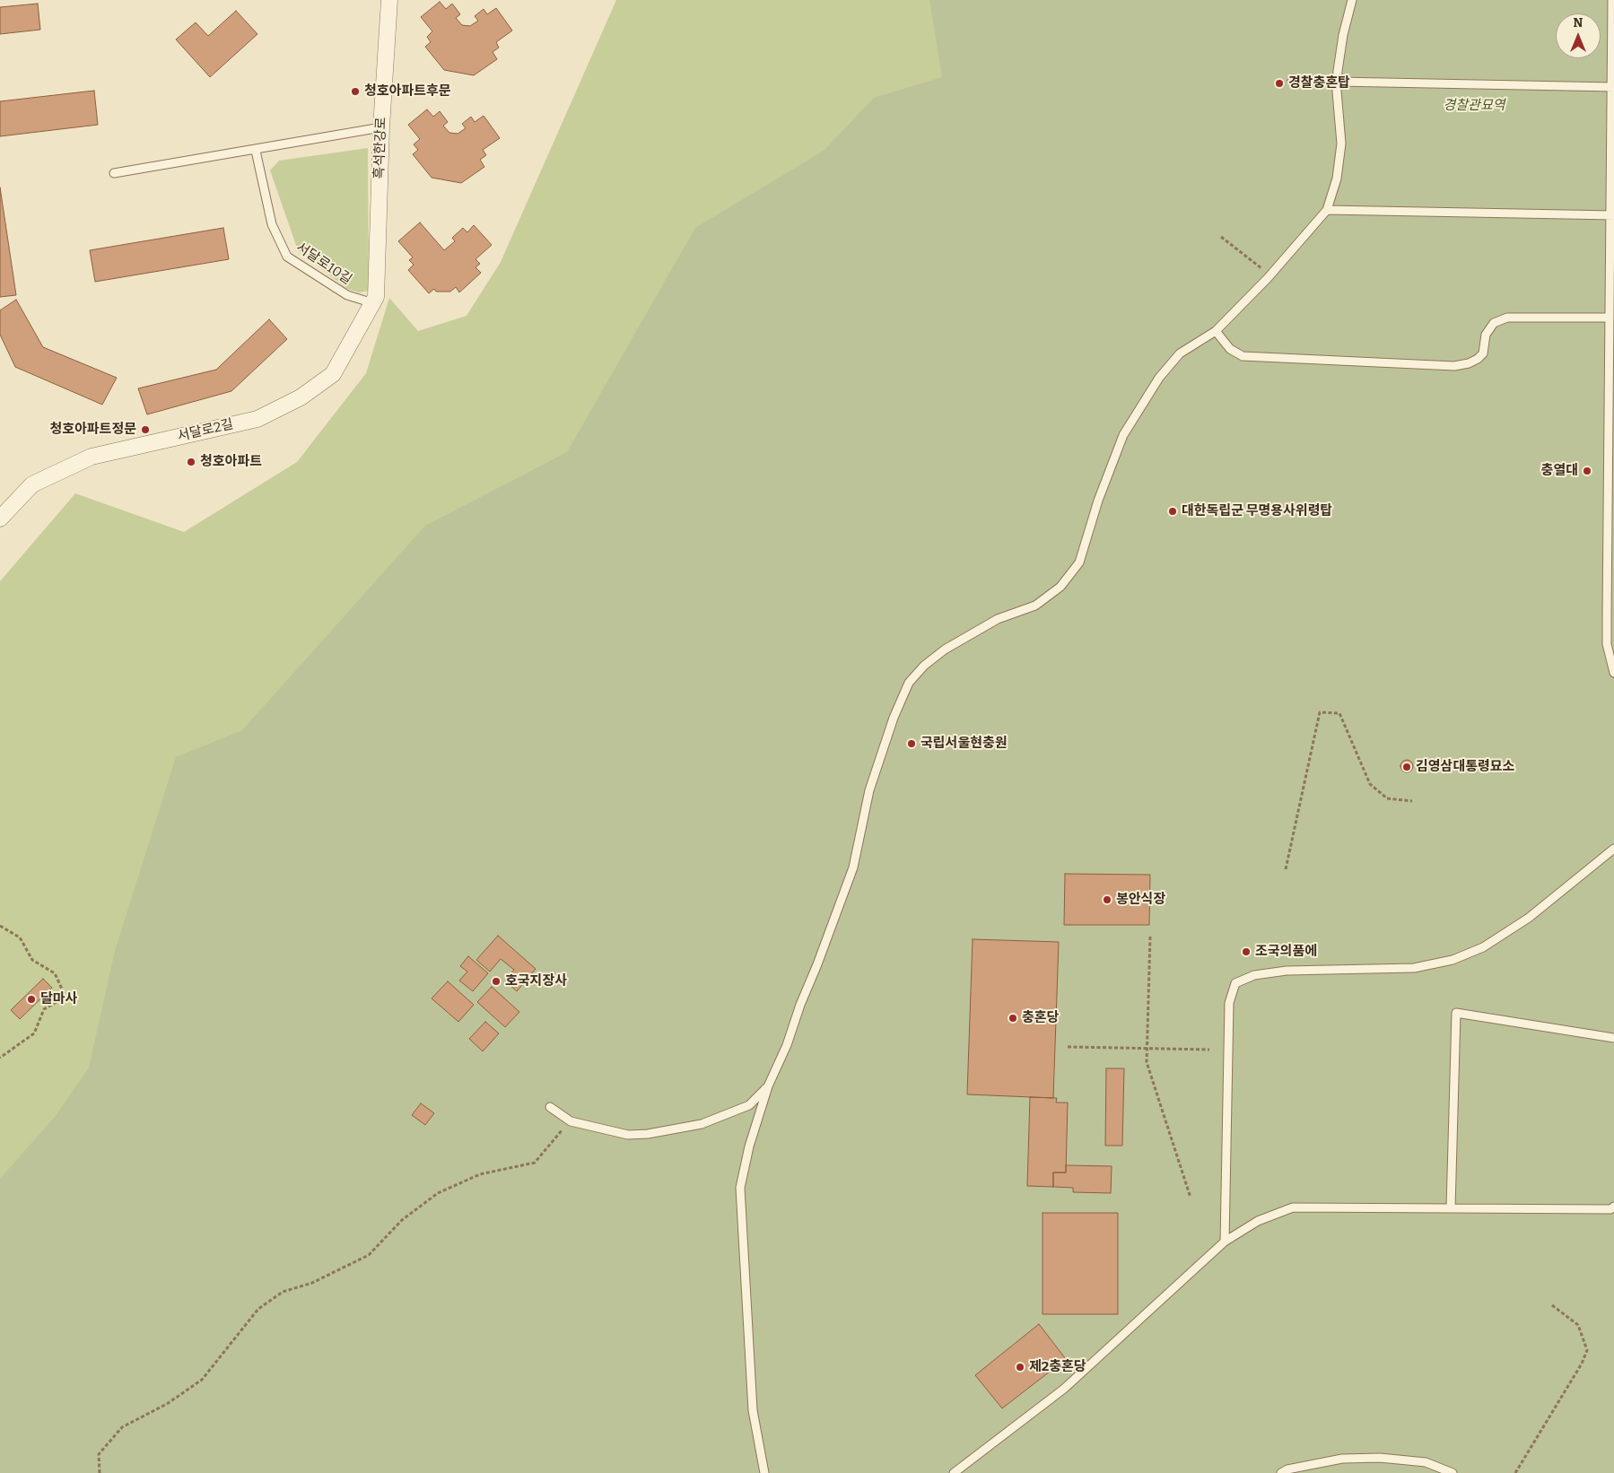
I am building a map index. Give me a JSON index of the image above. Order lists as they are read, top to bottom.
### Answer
{
  "streets": {
    "street": ["흑석한강로", "서달로2길"],
    "lane": ["서달로10길"]
  },
  "crossings": [
    ["흑석한강로", "서달로10길"],
    ["흑석한강로", "서달로2길"],
    ["서달로10길", "서달로2길"]
  ],
  "parks": ["경찰관묘역"],
  "places": [
    "경찰충혼탑",
    "청호아파트후문",
    "청호아파트정문",
    "청호아파트",
    "충열대",
    "대한독립군 무명용사위령탑",
    "국립서울현충원",
    "김영삼대통령묘소",
    "봉안식장",
    "조국의품에",
    "호국지장사",
    "달마사",
    "충혼당",
    "제2충혼당"
  ],
  "north": "top"
}
